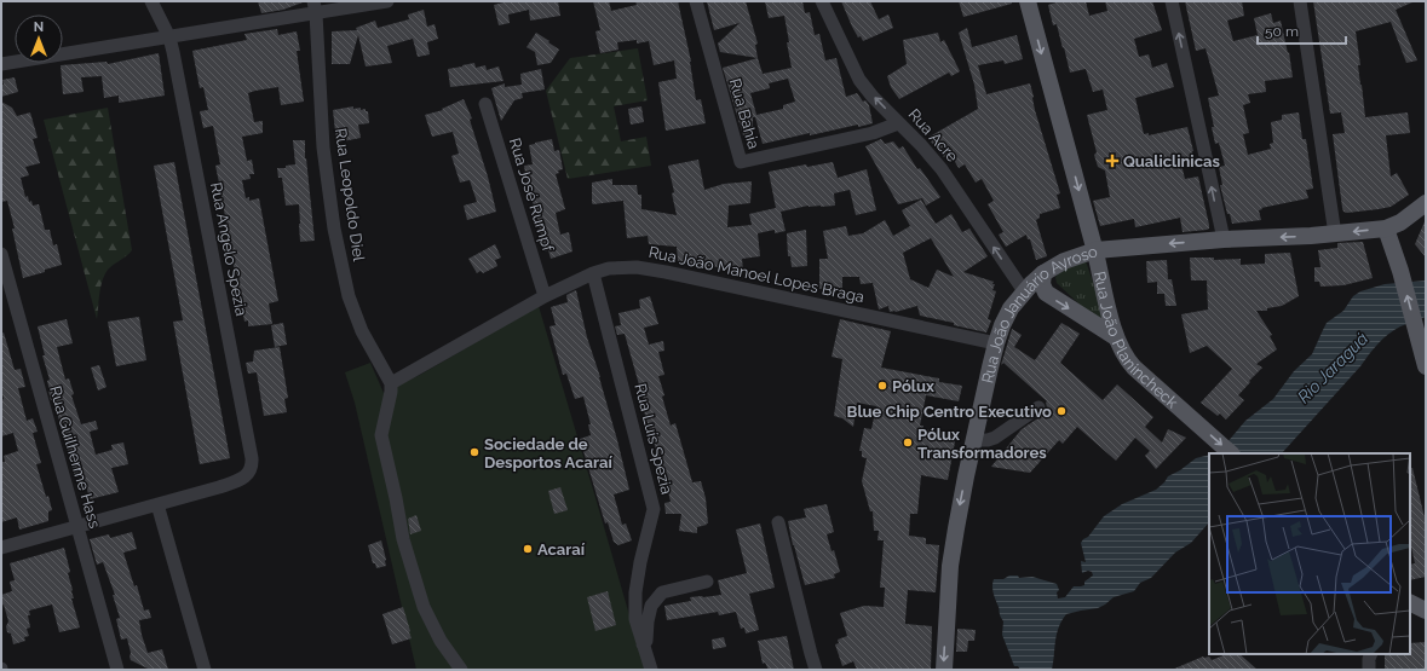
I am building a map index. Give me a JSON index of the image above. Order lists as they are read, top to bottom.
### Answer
{
  "streets": {
    "main road": ["Rua João Januário Ayroso", "Rua João Planincheck"],
    "street": [
      "Rua Bahia",
      "Rua Acre",
      "Rua Leopoldo Diel",
      "Rua José Rumpf",
      "Rua Angelo Spezia",
      "Rua João Manoel Lopes Braga",
      "Rua Luís Spezia",
      "Rua Guilherme Hass"
    ]
  },
  "crossings": [
    ["Rua Bahia", "Rua Acre"],
    ["Rua Acre", "Rua João Januário Ayroso"],
    ["Rua Leopoldo Diel", "Rua João Manoel Lopes Braga"],
    ["Rua José Rumpf", "Rua João Manoel Lopes Braga"],
    ["Rua João Manoel Lopes Braga", "Rua João Januário Ayroso"],
    ["Rua João Manoel Lopes Braga", "Rua Luís Spezia"],
    ["Rua João Januário Ayroso", "Rua João Planincheck"]
  ],
  "one_way": ["Rua Acre", "Rua João Planincheck"],
  "water": ["Rio Jaraguá"],
  "places": {
    "health": ["Qualiclinicas"],
    "other": [
      "Pólux",
      "Blue Chip Centro Executivo",
      "Pólux Transformadores",
      "Sociedade de Desportos Acaraí",
      "Acaraí"
    ]
  },
  "scale_bar": "50 m",
  "north": "top"
}
